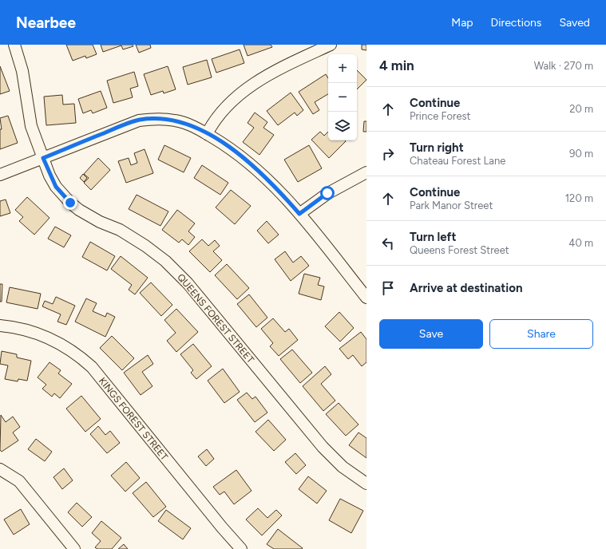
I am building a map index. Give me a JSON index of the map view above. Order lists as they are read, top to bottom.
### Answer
{
  "streets": {
    "street": ["QUEENS FOREST STREET", "KINGS FOREST STREET"]
  },
  "page": {
    "header": "Nearbee",
    "nav": ["Map", "Directions", "Saved"],
    "heading": ["4 min", "Walk · 270 m"],
    "map_buttons": ["+", "−"],
    "list": [
      ["Continue", "Prince Forest", "20 m"],
      ["Turn right", "Chateau Forest Lane", "90 m"],
      ["Continue", "Park Manor Street", "120 m"],
      ["Turn left", "Queens Forest Street", "40 m"],
      "Arrive at destination"
    ],
    "buttons": ["Save", "Share"]
  }
}
